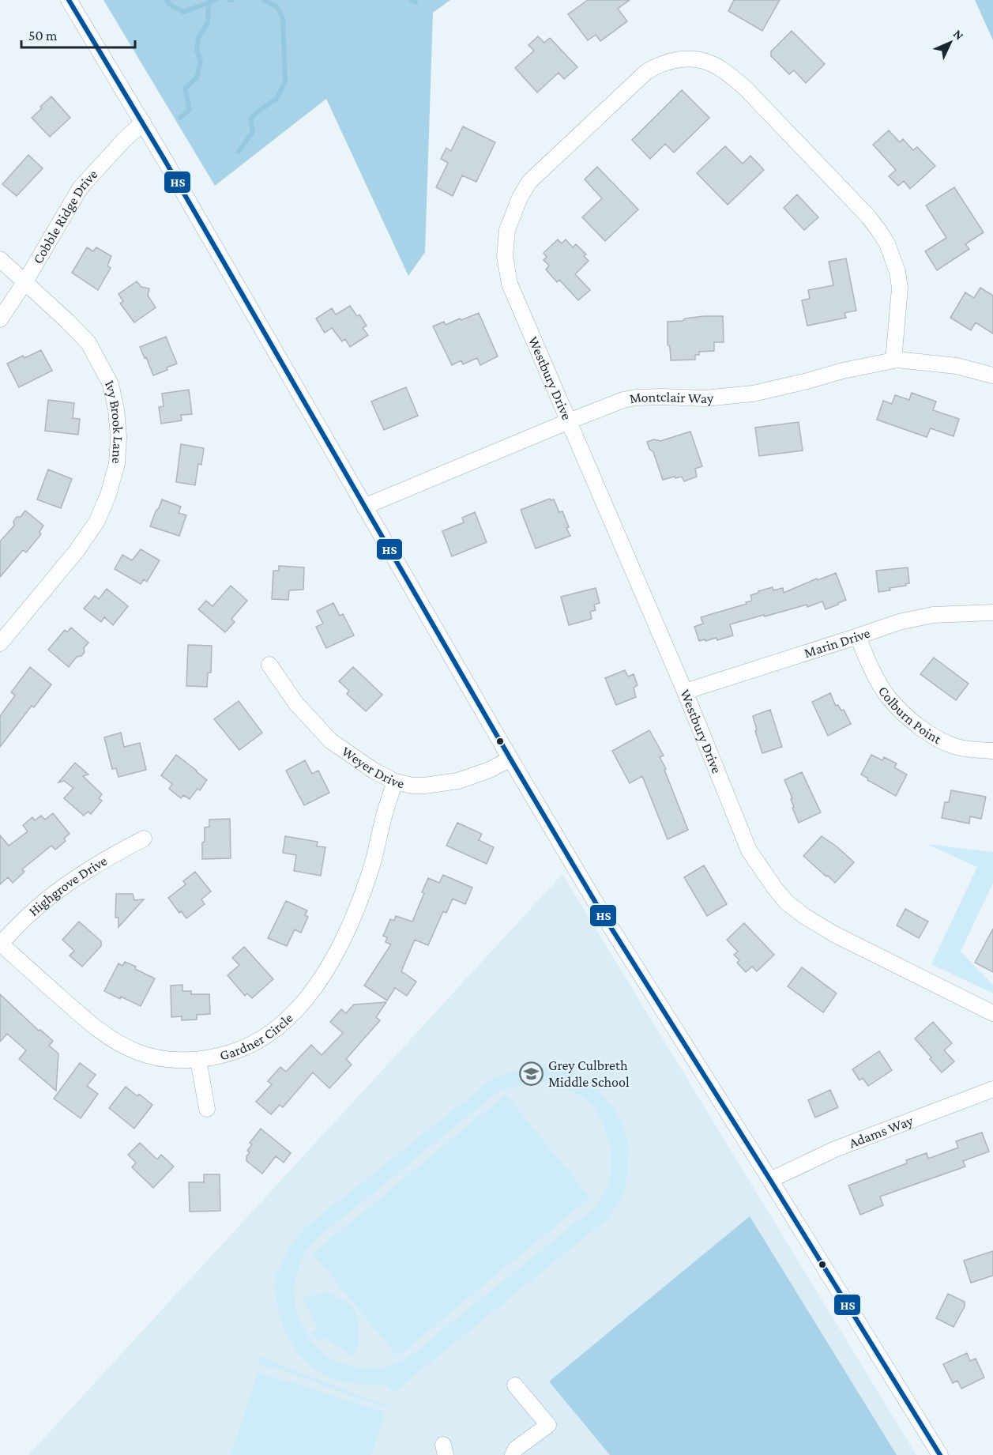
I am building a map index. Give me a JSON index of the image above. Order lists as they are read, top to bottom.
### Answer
{
  "streets": {
    "street": [
      "Cobble Ridge Drive",
      "Westbury Drive",
      "Montclair Way",
      "Ivy Brook Lane",
      "Marin Drive",
      "Colburn Point",
      "Weyer Drive",
      "Highgrove Drive",
      "Gardner Circle",
      "Adams Way"
    ]
  },
  "crossings": [
    ["Cobble Ridge Drive", "Ivy Brook Lane"],
    ["Westbury Drive", "Montclair Way"],
    ["Westbury Drive", "Marin Drive"],
    ["Marin Drive", "Colburn Point"],
    ["Weyer Drive", "Gardner Circle"],
    ["Highgrove Drive", "Gardner Circle"]
  ],
  "places": {
    "school or university": ["Grey Culbreth Middle School"]
  },
  "lines": ["transit line HS"],
  "scale_bar": "50 m",
  "north": "top right"
}
